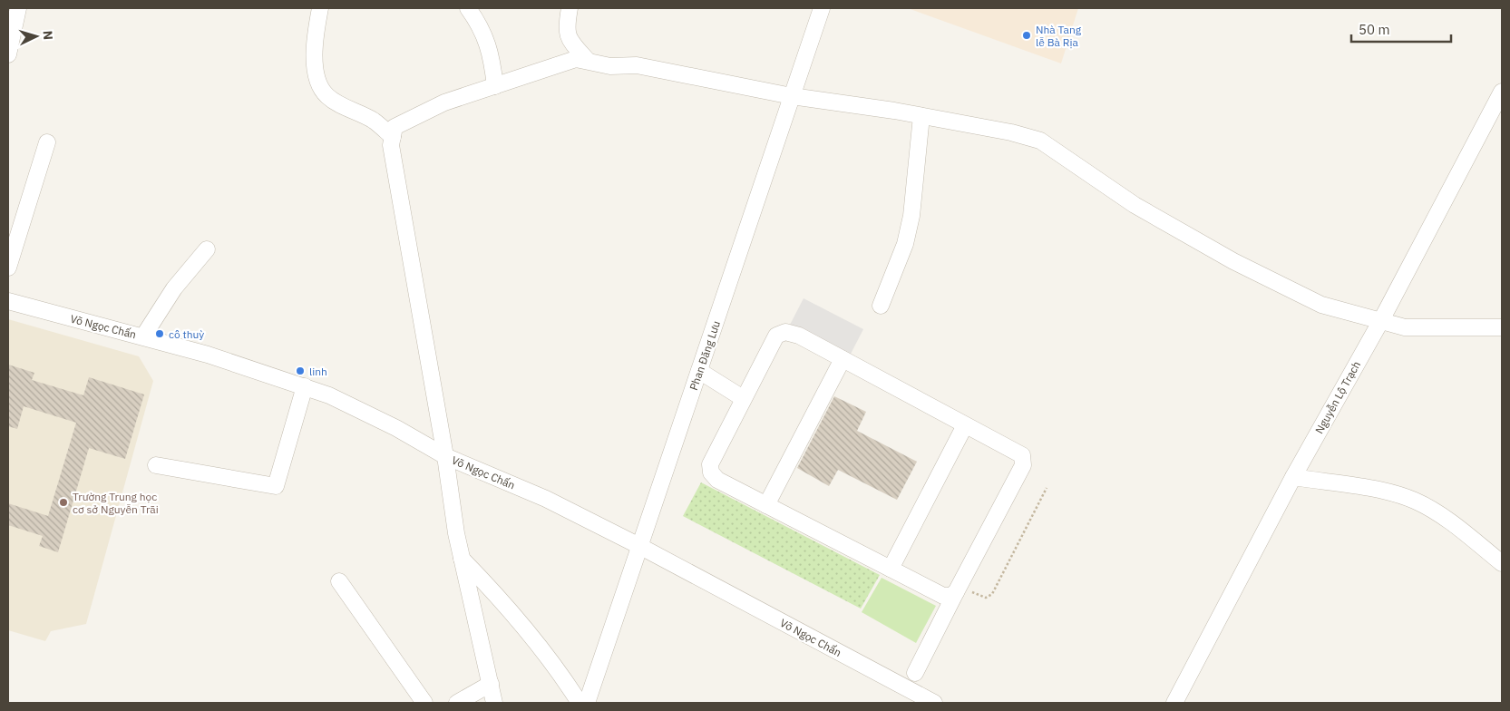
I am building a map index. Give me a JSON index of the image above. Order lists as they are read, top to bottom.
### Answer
{
  "streets": {
    "street": ["Võ Ngọc Chấn", "Phan Đăng Lưu", "Nguyễn Lộ Trạch"]
  },
  "crossings": [
    ["Võ Ngọc Chấn", "Phan Đăng Lưu"]
  ],
  "places": [
    "Nhà Tang lễ Bà Rịa",
    "cô thuỳ",
    "linh",
    "Trường Trung học cơ sở Nguyễn Trãi"
  ],
  "scale_bar": "50 m",
  "north": "right"
}
